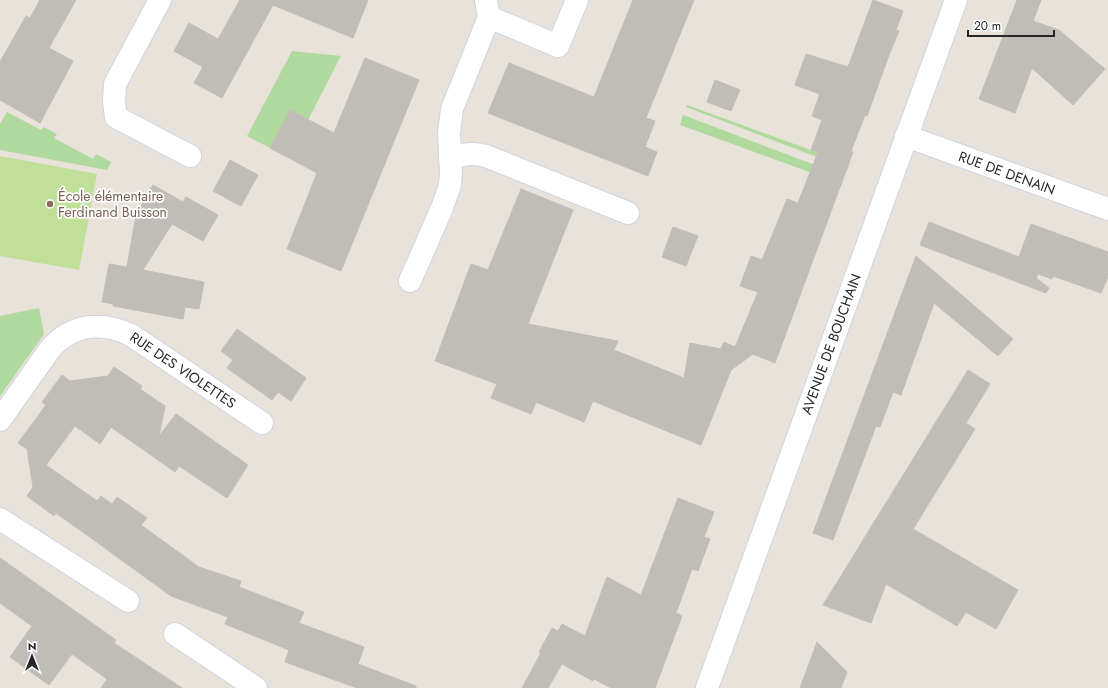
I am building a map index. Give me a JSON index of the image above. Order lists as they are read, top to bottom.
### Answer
{
  "streets": {
    "street": ["RUE DE DENAIN", "AVENUE DE BOUCHAIN", "RUE DES VIOLETTES"]
  },
  "crossings": [
    ["RUE DE DENAIN", "AVENUE DE BOUCHAIN"]
  ],
  "places": ["École élémentaire Ferdinand Buisson"],
  "scale_bar": "20 m",
  "north": "top"
}
